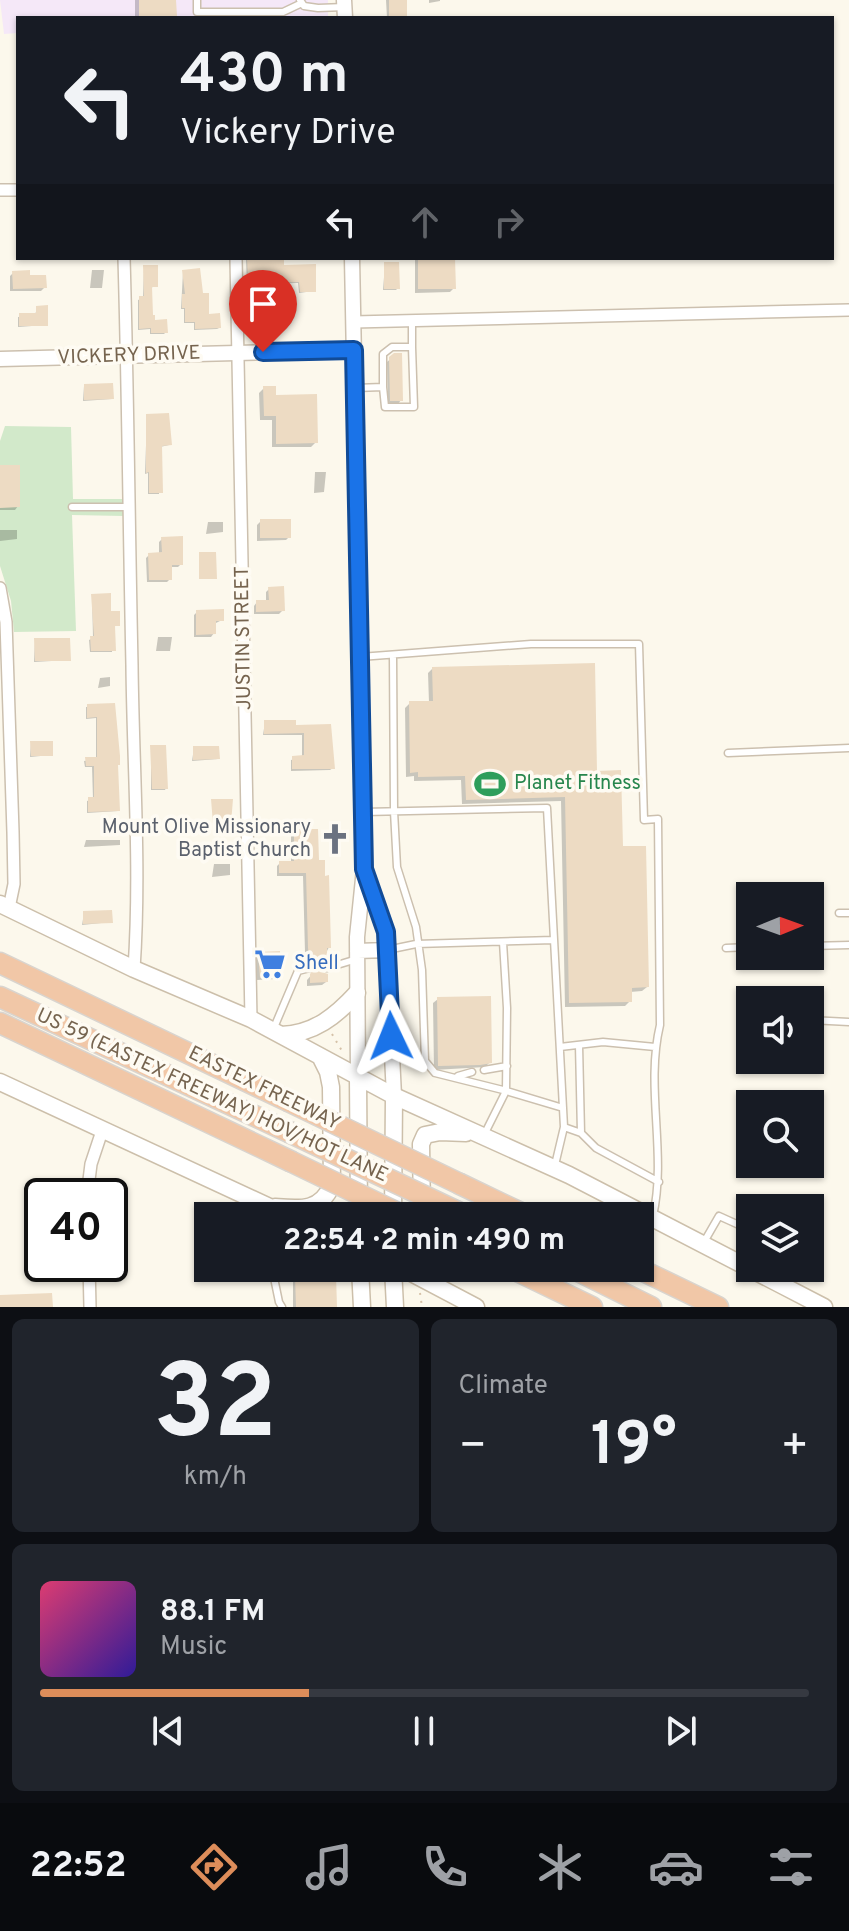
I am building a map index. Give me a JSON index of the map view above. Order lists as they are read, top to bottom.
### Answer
{
  "streets": {
    "highway": ["EASTEX FREEWAY", "US 59 (EASTEX FREEWAY) HOV/HOT LANE"],
    "street": ["VICKERY DRIVE", "JUSTIN STREET"]
  },
  "crossings": [
    ["VICKERY DRIVE", "JUSTIN STREET"]
  ],
  "places": {
    "sports": ["Planet Fitness"],
    "church": ["Mount Olive Missionary Baptist Church"],
    "supermarket": ["Shell"]
  },
  "north": "right",
  "page": {
    "turn": ["430 m", "Vickery Drive"],
    "limit": "40",
    "trip": "22:54 · 2 min · 490 m",
    "tile": [
      ["32", "km/h"],
      "Climate"
    ],
    "heat": ["−", "19°", "+"],
    "song": ["88.1 FM", "Music"],
    "tabs": "22:52"
  }
}
